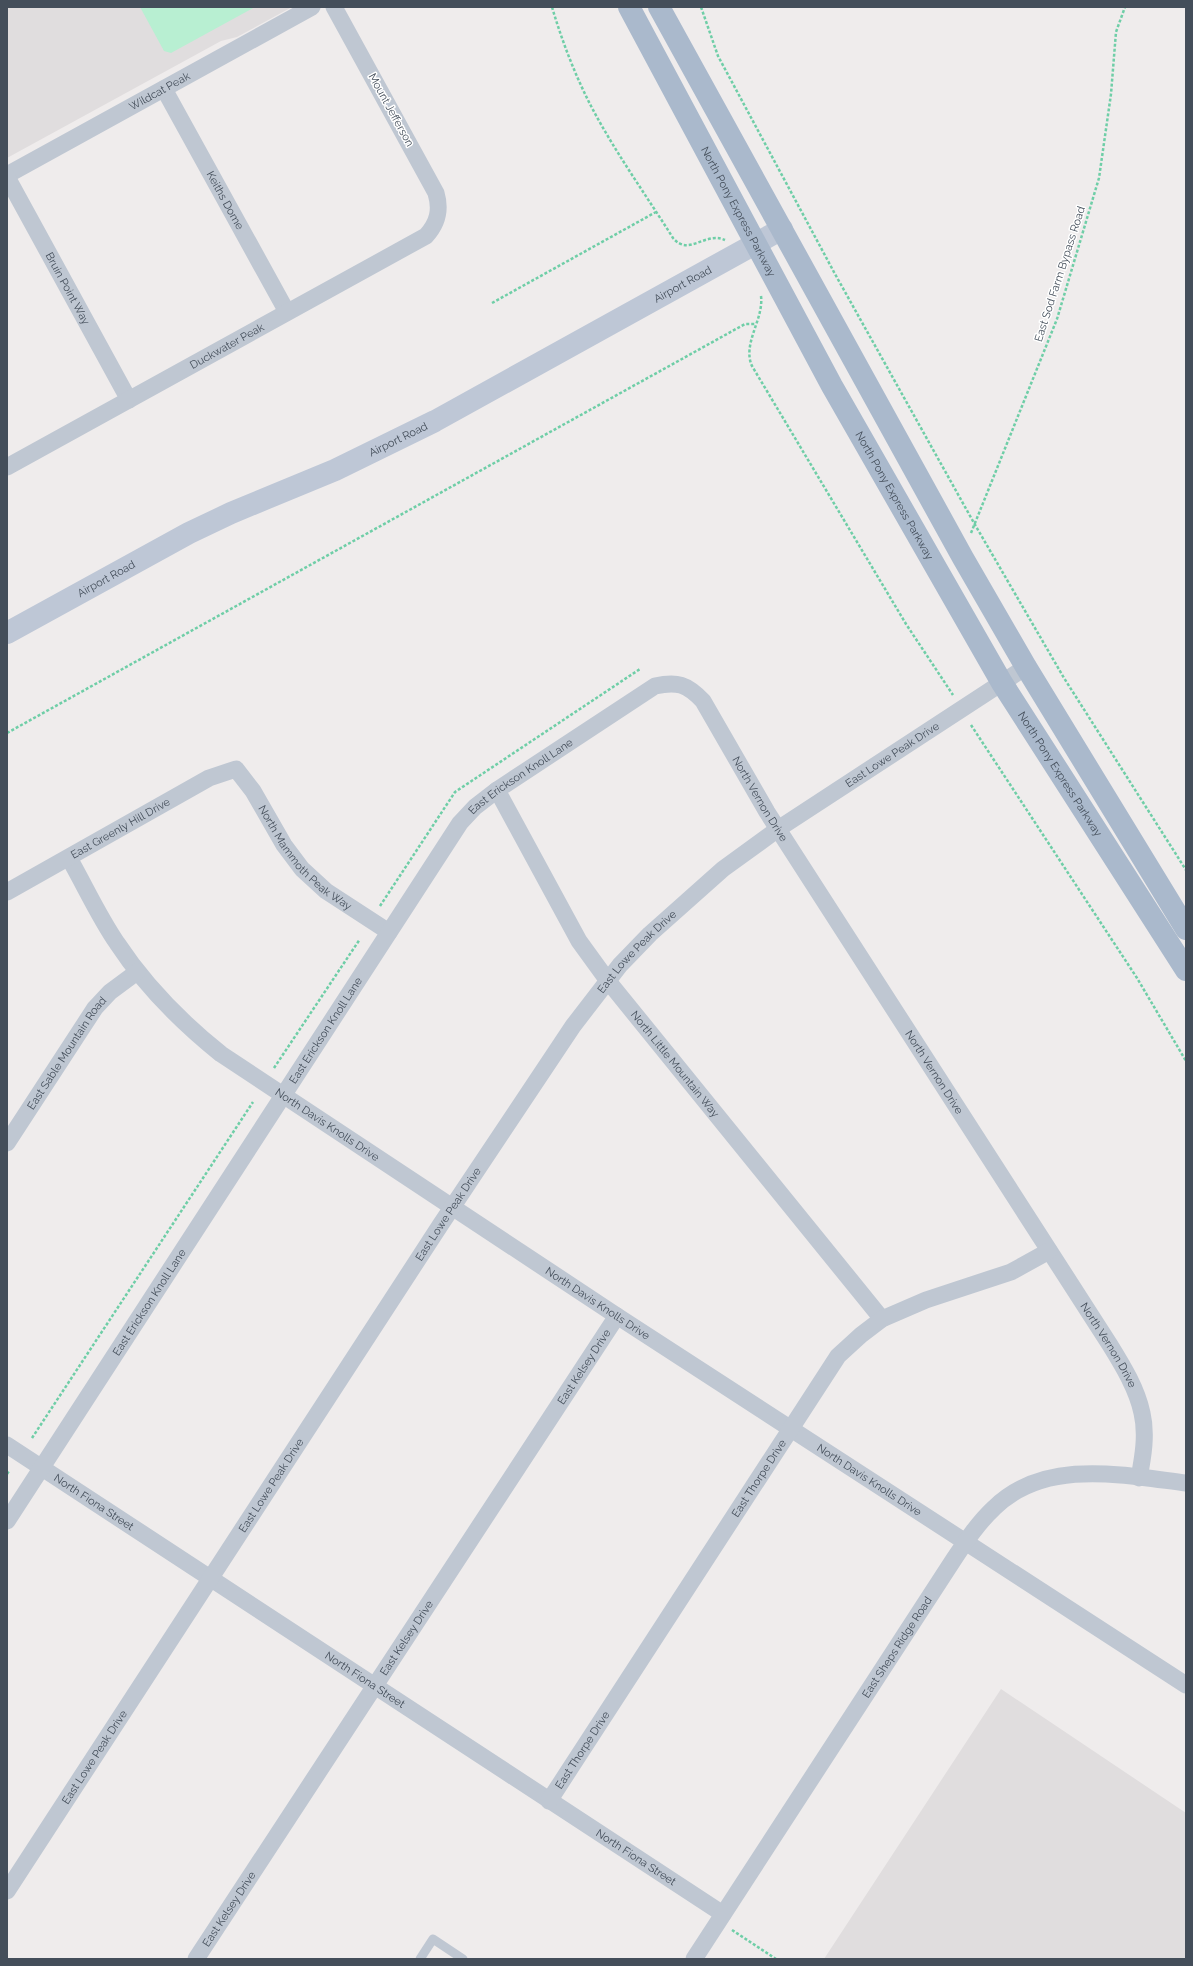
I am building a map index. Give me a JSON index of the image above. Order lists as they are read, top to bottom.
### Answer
{
  "streets": {
    "main road": ["North Pony Express Parkway"],
    "street": [
      "Wildcat Peak",
      "Mount Jefferson",
      "Keiths Dome",
      "Airport Road",
      "Bruin Point Way",
      "Duckwater Peak",
      "East Lowe Peak Drive",
      "East Erickson Knoll Lane",
      "North Vernon Drive",
      "East Greenly Hill Drive",
      "North Mammoth Peak Way",
      "East Sable Mountain Road",
      "North Little Mountain Way",
      "North Davis Knolls Drive",
      "East Kelsey Drive",
      "East Thorpe Drive",
      "North Fiona Street",
      "East Sheps Ridge Road"
    ],
    "path": ["East Sod Farm Bypass Road"]
  },
  "crossings": [
    ["Wildcat Peak", "Keiths Dome"],
    ["Wildcat Peak", "Bruin Point Way"],
    ["Mount Jefferson", "Duckwater Peak"],
    ["Keiths Dome", "Duckwater Peak"],
    ["North Pony Express Parkway", "Airport Road"],
    ["North Pony Express Parkway", "East Lowe Peak Drive"],
    ["Bruin Point Way", "Duckwater Peak"],
    ["East Lowe Peak Drive", "North Vernon Drive"],
    ["East Lowe Peak Drive", "North Little Mountain Way"],
    ["East Lowe Peak Drive", "North Davis Knolls Drive"],
    ["East Lowe Peak Drive", "North Fiona Street"],
    ["East Erickson Knoll Lane", "North Vernon Drive"],
    ["East Erickson Knoll Lane", "North Mammoth Peak Way"],
    ["East Erickson Knoll Lane", "North Little Mountain Way"],
    ["East Erickson Knoll Lane", "North Davis Knolls Drive"],
    ["East Erickson Knoll Lane", "North Fiona Street"],
    ["North Vernon Drive", "East Thorpe Drive"],
    ["North Vernon Drive", "East Sheps Ridge Road"],
    ["East Greenly Hill Drive", "North Mammoth Peak Way"],
    ["East Greenly Hill Drive", "North Davis Knolls Drive"],
    ["East Sable Mountain Road", "North Davis Knolls Drive"],
    ["North Little Mountain Way", "East Thorpe Drive"],
    ["North Davis Knolls Drive", "East Kelsey Drive"],
    ["North Davis Knolls Drive", "East Thorpe Drive"],
    ["North Davis Knolls Drive", "East Sheps Ridge Road"],
    ["East Kelsey Drive", "North Fiona Street"],
    ["East Thorpe Drive", "North Fiona Street"],
    ["North Fiona Street", "East Sheps Ridge Road"]
  ]
}
